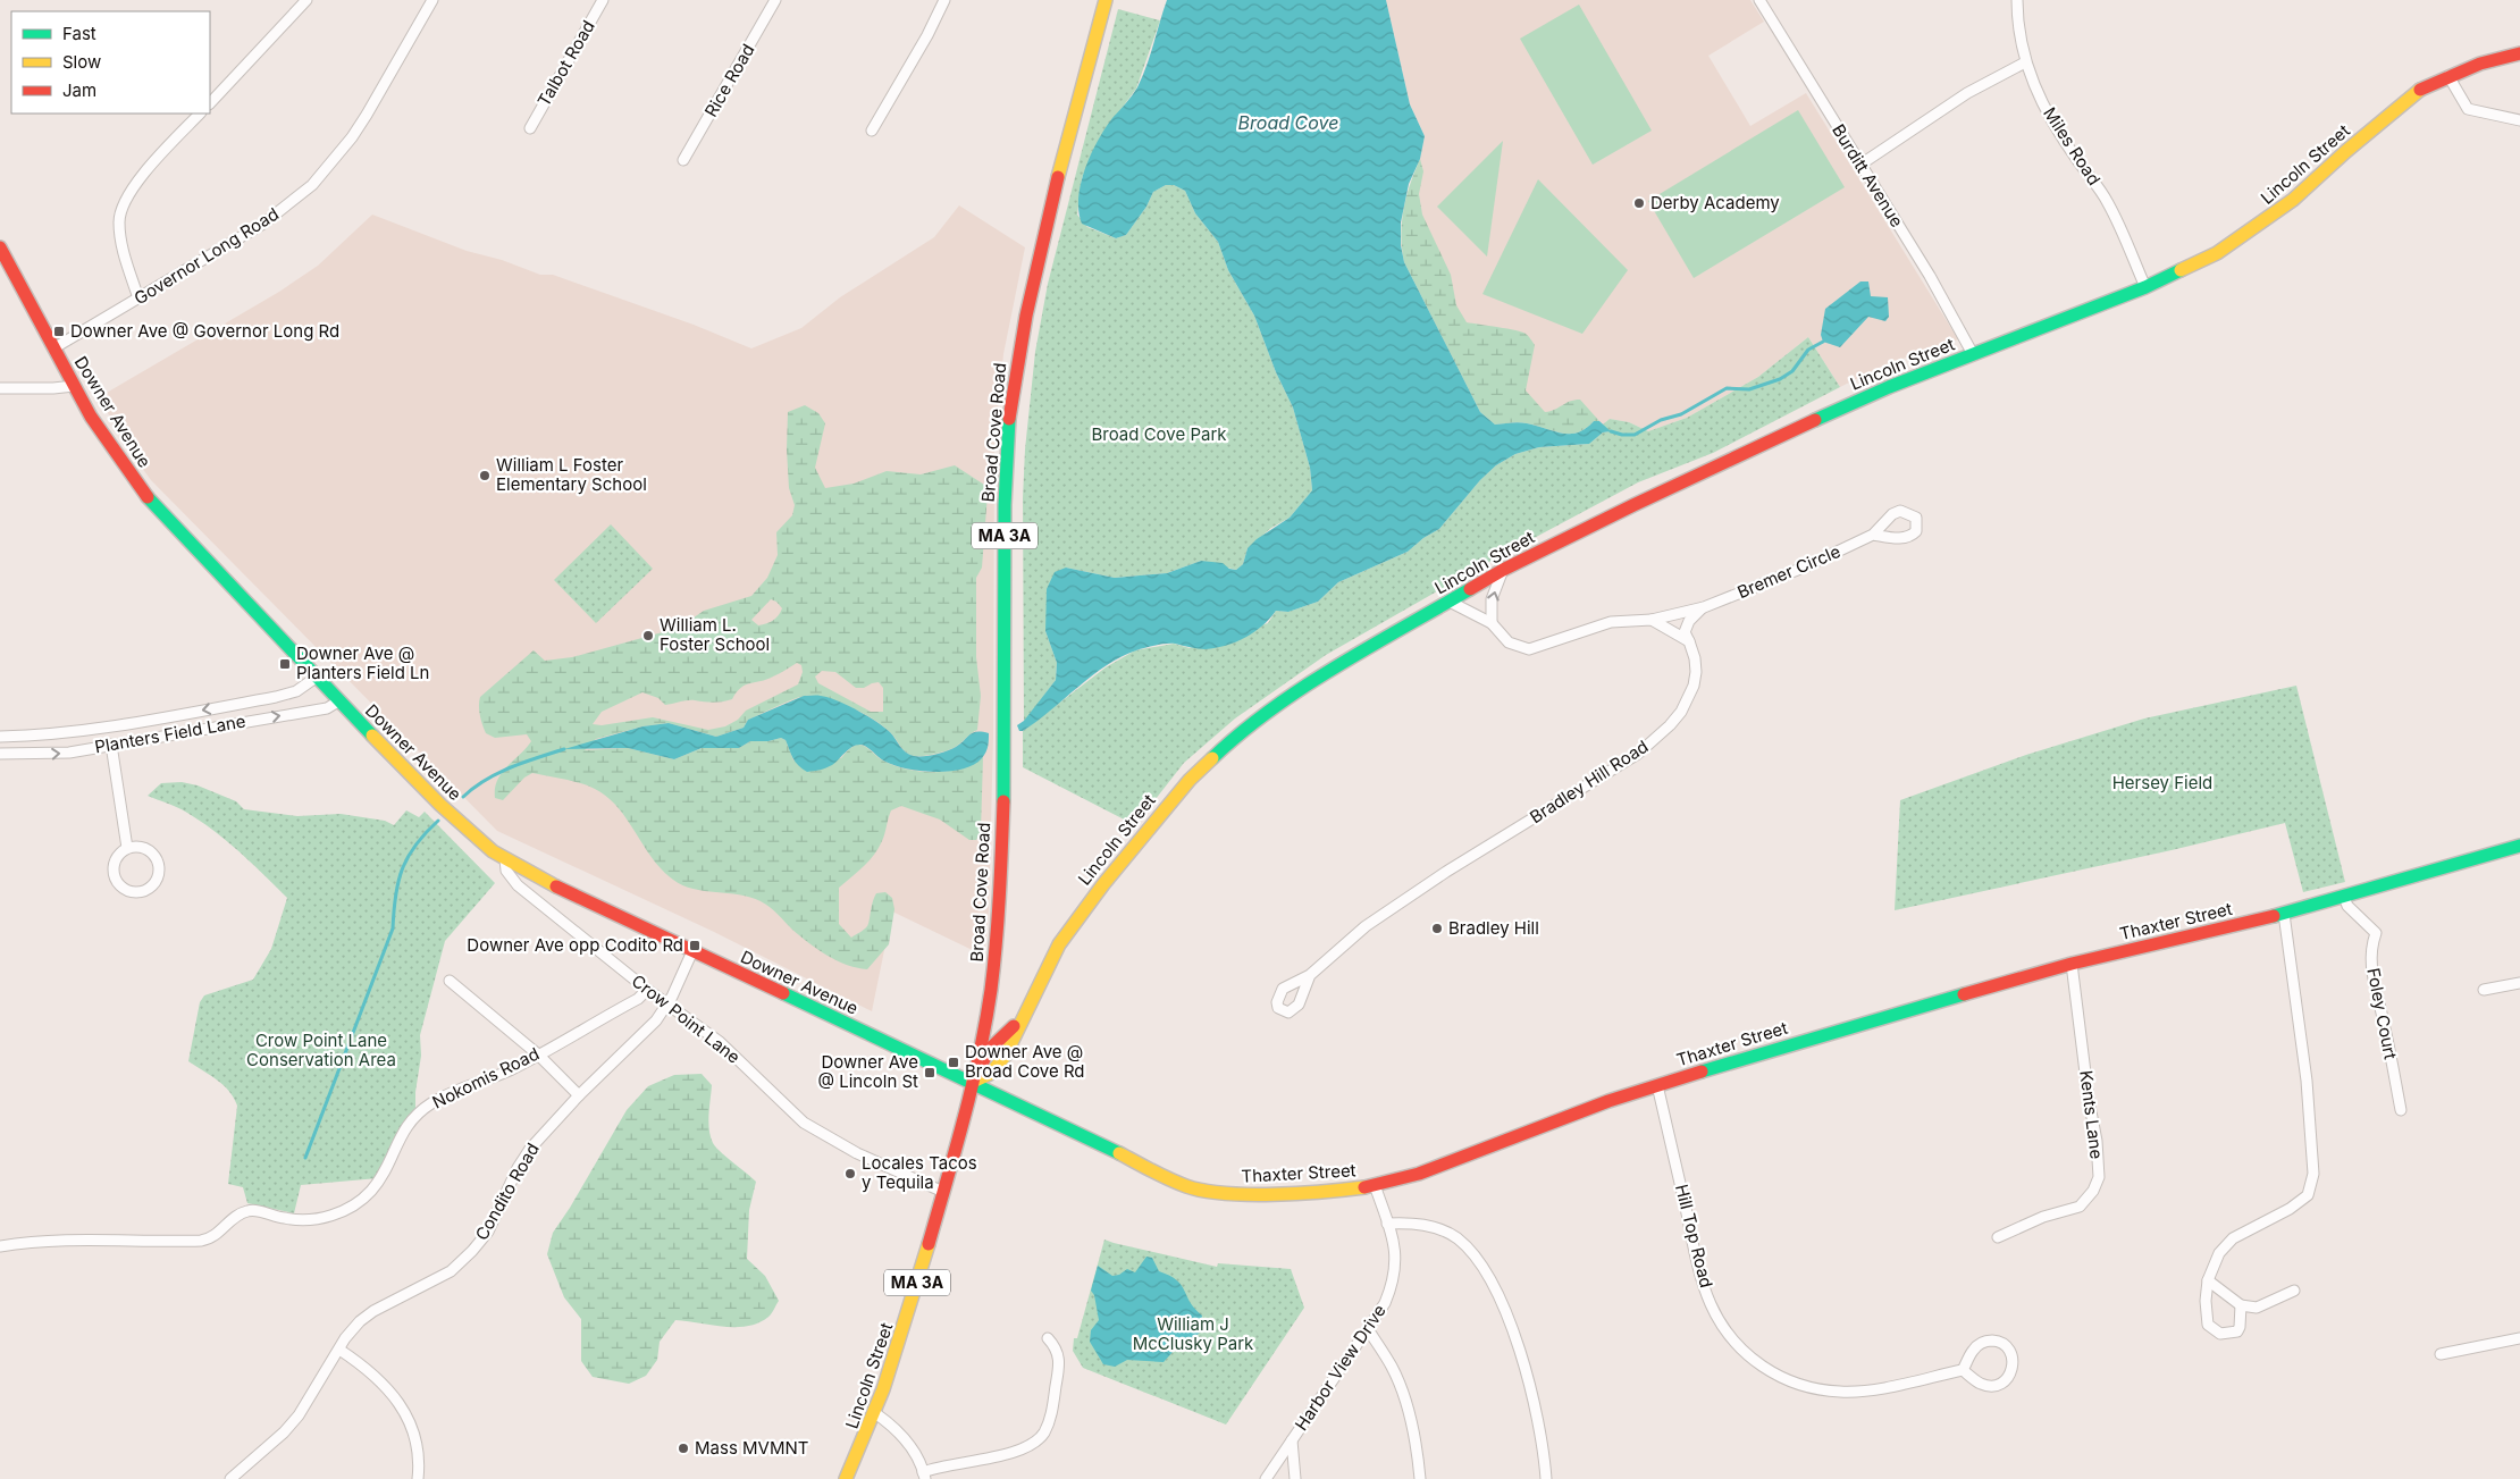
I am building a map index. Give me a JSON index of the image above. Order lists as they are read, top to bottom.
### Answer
{
  "streets": {
    "main road": [
      "Lincoln Street",
      "Downer Avenue",
      "Broad Cove Road",
      "MA 3A",
      "Thaxter Street"
    ],
    "street": [
      "Talbot Road",
      "Rice Road",
      "Miles Road",
      "Burditt Avenue",
      "Governor Long Road",
      "Bremer Circle",
      "Planters Field Lane",
      "Bradley Hill Road",
      "Foley Court",
      "Crow Point Lane",
      "Nokomis Road",
      "Kents Lane",
      "Condito Road",
      "Hill Top Road",
      "Harbor View Drive"
    ]
  },
  "crossings": [
    ["Miles Road", "Lincoln Street"],
    ["Lincoln Street", "Burditt Avenue"],
    ["Lincoln Street", "Downer Avenue"],
    ["Lincoln Street", "Broad Cove Road"],
    ["Lincoln Street", "Thaxter Street"],
    ["Lincoln Street", "Crow Point Lane"],
    ["Governor Long Road", "Downer Avenue"],
    ["Downer Avenue", "Broad Cove Road"],
    ["Downer Avenue", "Planters Field Lane"],
    ["Downer Avenue", "Thaxter Street"],
    ["Downer Avenue", "Crow Point Lane"],
    ["Downer Avenue", "Condito Road"],
    ["Broad Cove Road", "Thaxter Street"],
    ["Bremer Circle", "Bradley Hill Road"],
    ["Thaxter Street", "Foley Court"],
    ["Thaxter Street", "Kents Lane"],
    ["Thaxter Street", "Hill Top Road"],
    ["Thaxter Street", "Harbor View Drive"],
    ["Crow Point Lane", "Nokomis Road"],
    ["Crow Point Lane", "Condito Road"]
  ],
  "water": ["Broad Cove"],
  "parks": [
    "Broad Cove Park",
    "Hersey Field",
    "Crow Point Lane Conservation Area",
    "William J McClusky Park"
  ],
  "places": {
    "other": [
      "Derby Academy",
      "William L Foster Elementary School",
      "William L. Foster School",
      "Bradley Hill",
      "Locales Tacos y Tequila",
      "Mass MVMNT"
    ],
    "transit": [
      "Downer Ave @ Governor Long Rd",
      "Downer Ave @ Planters Field Ln",
      "Downer Ave opp Codito Rd",
      "Downer Ave @ Broad Cove Rd",
      "Downer Ave @ Lincoln St"
    ]
  },
  "legend": ["Fast", "Slow", "Jam"]
}
